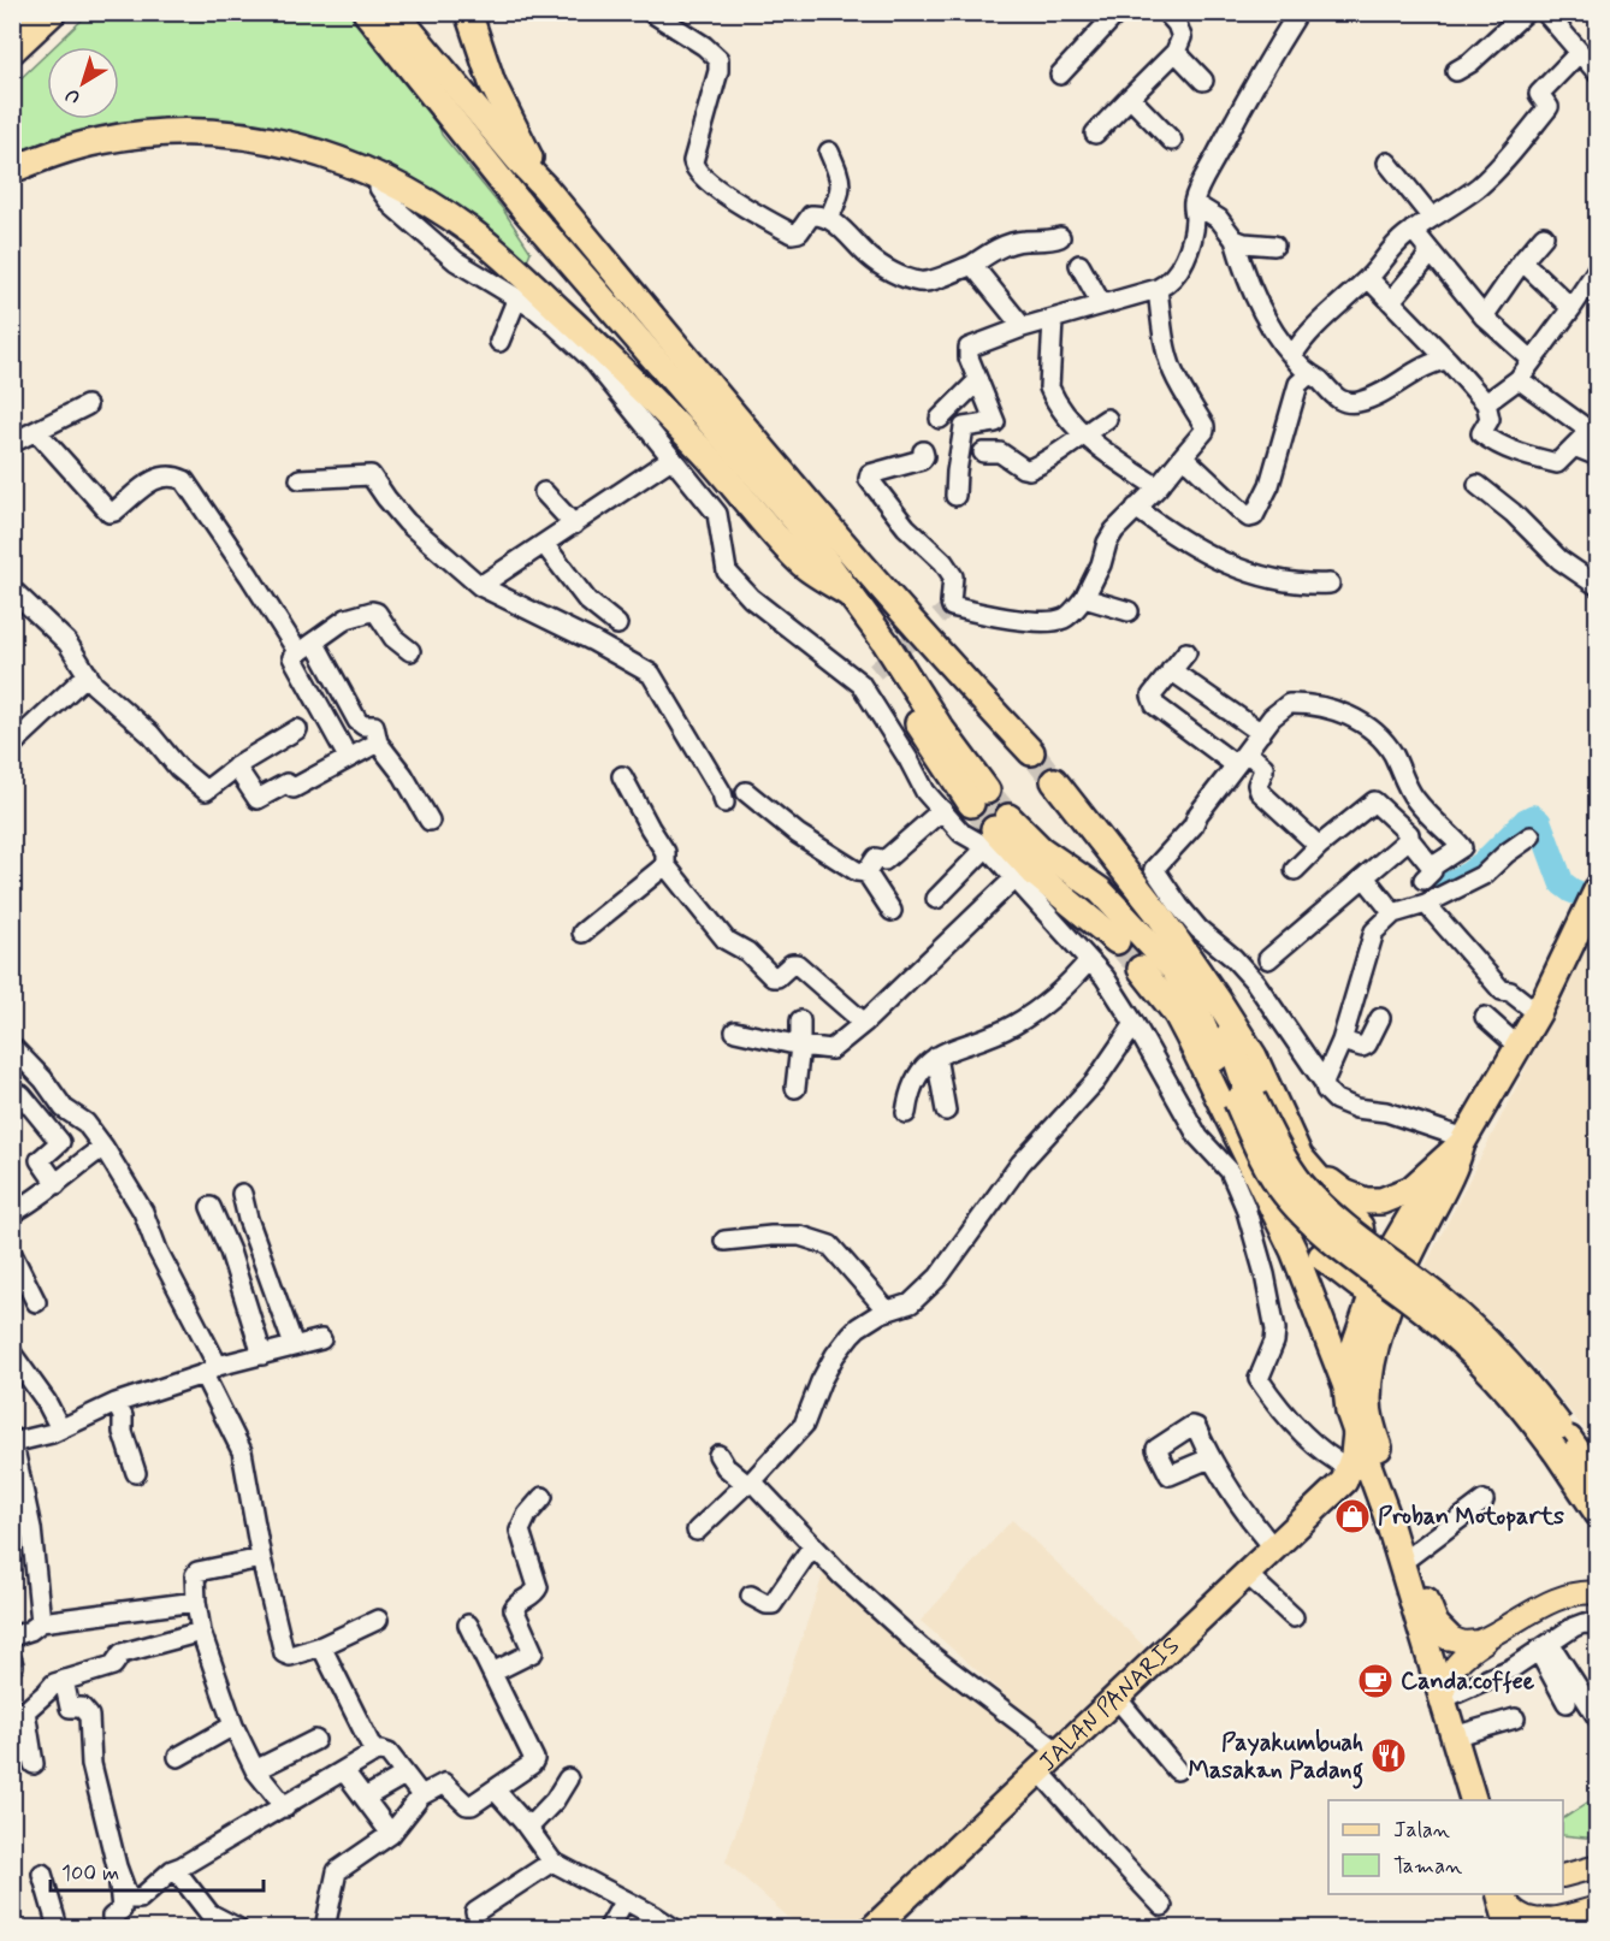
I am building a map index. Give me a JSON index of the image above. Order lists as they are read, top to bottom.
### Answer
{
  "streets": {
    "highway": ["JALAN PANARIS"]
  },
  "places": {
    "shop": ["Proban Motoparts"],
    "cafe": ["Canda.coffee"],
    "restaurant": ["Payakumbuah Masakan Padang"]
  },
  "legend": ["Jalan", "Taman"],
  "scale_bar": "100 m",
  "north": "bottom left"
}
